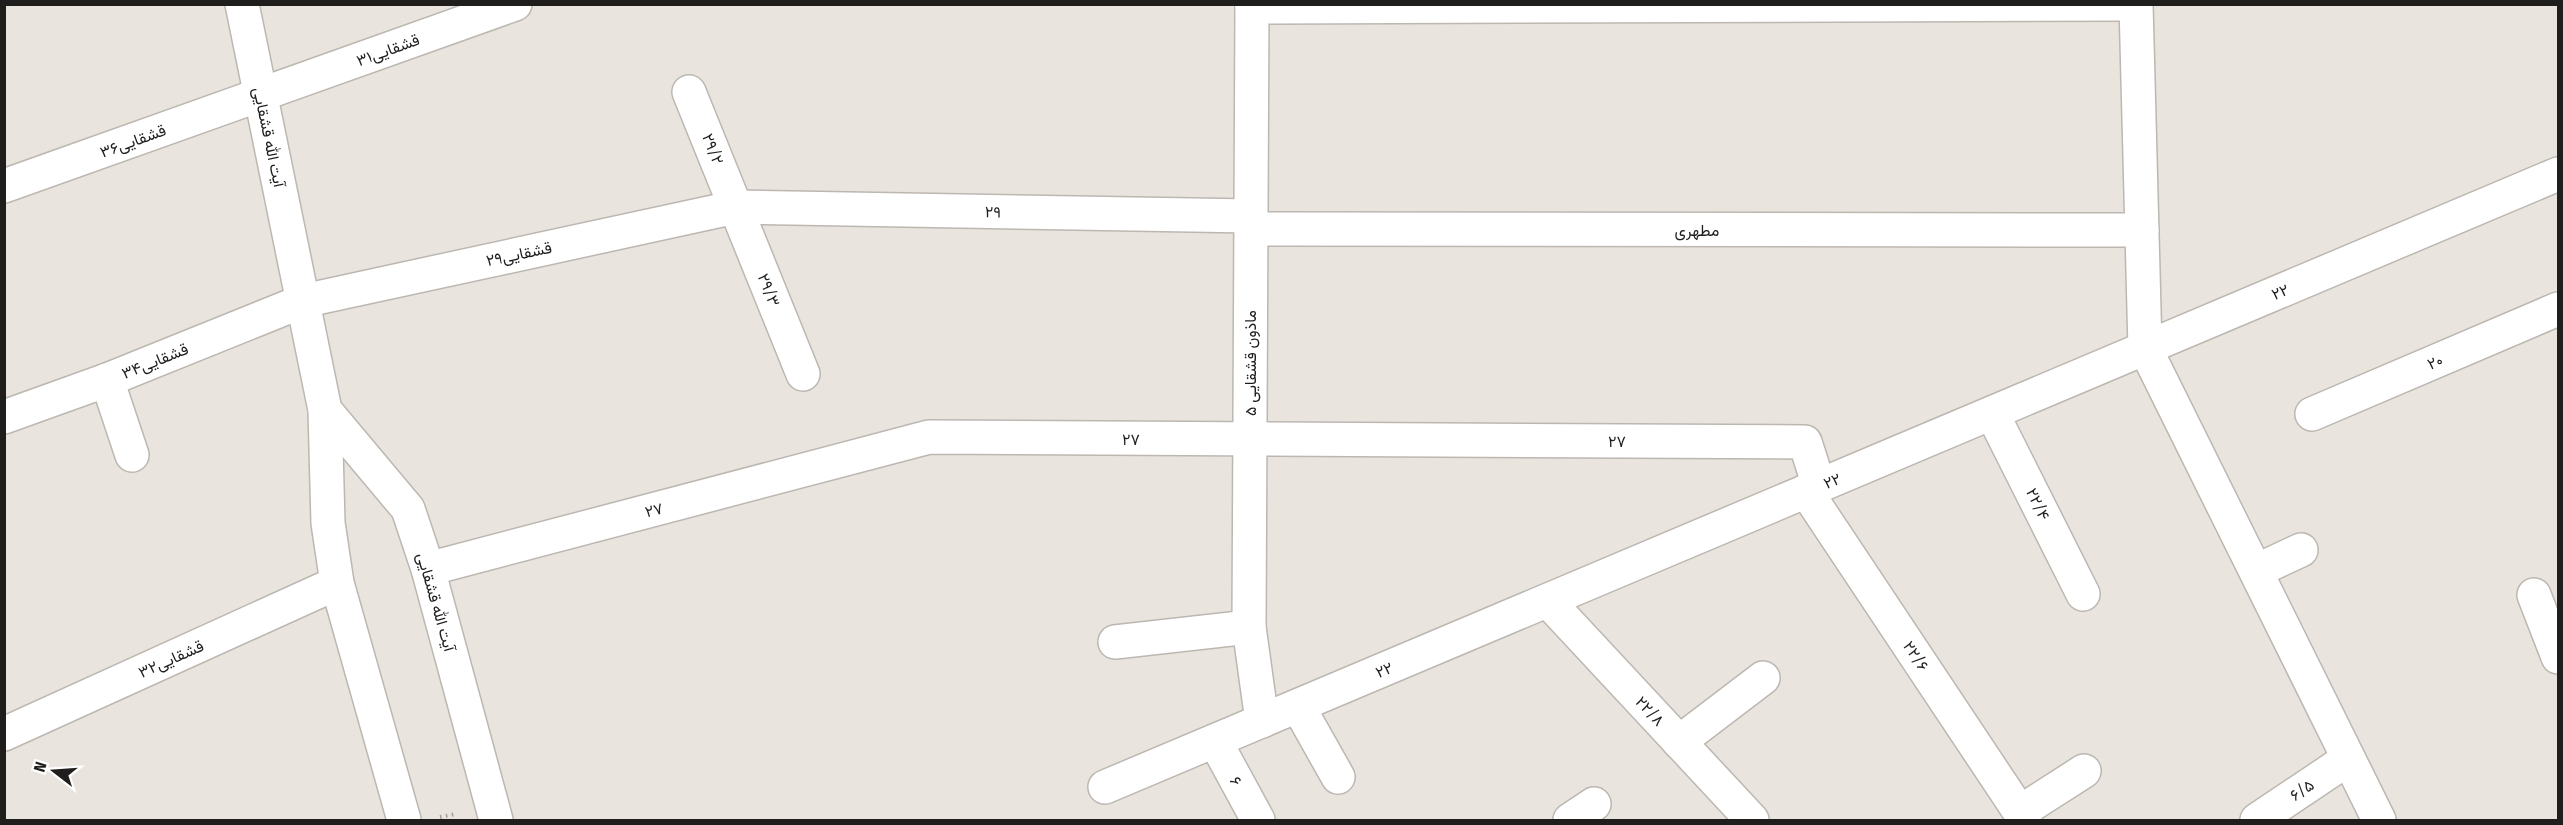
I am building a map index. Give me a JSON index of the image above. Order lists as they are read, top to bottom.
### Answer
{
  "streets": {
    "street": [
      "۳۱قشقایی",
      "آیت الله قشقایی",
      "قشقایی۳۶",
      "۲۹/۲",
      "۲۹",
      "مطهری",
      "قشقایی۲۹",
      "۲۹/۳",
      "۲۲",
      "قشقایی۳۴",
      "۲۰",
      "ماذون قشقایی ۵",
      "۲۷",
      "۲۲/۴",
      "۲۲/۶",
      "قشقایی۳۲",
      "۲۲/۸",
      "۶",
      "۶/۵"
    ]
  },
  "crossings": [
    ["۳۱قشقایی", "آیت الله قشقایی"],
    ["۳۱قشقایی", "قشقایی۳۶"],
    ["آیت الله قشقایی", "قشقایی۳۶"],
    ["آیت الله قشقایی", "قشقایی۲۹"],
    ["آیت الله قشقایی", "قشقایی۳۴"],
    ["آیت الله قشقایی", "۲۷"],
    ["آیت الله قشقایی", "قشقایی۳۲"],
    ["۲۹/۲", "۲۹"],
    ["۲۹/۲", "قشقایی۲۹"],
    ["۲۹/۲", "۲۹/۳"],
    ["۲۹", "مطهری"],
    ["۲۹", "قشقایی۲۹"],
    ["۲۹", "۲۹/۳"],
    ["۲۹", "ماذون قشقایی ۵"],
    ["مطهری", "ماذون قشقایی ۵"],
    ["قشقایی۲۹", "۲۹/۳"],
    ["قشقایی۲۹", "قشقایی۳۴"],
    ["۲۲", "ماذون قشقایی ۵"],
    ["۲۲", "۲۷"],
    ["۲۲", "۲۲/۴"],
    ["۲۲", "۲۲/۶"],
    ["۲۲", "۲۲/۸"],
    ["۲۲", "۶"],
    ["ماذون قشقایی ۵", "۲۷"],
    ["۲۷", "۲۲/۶"]
  ],
  "north": "left"
}
